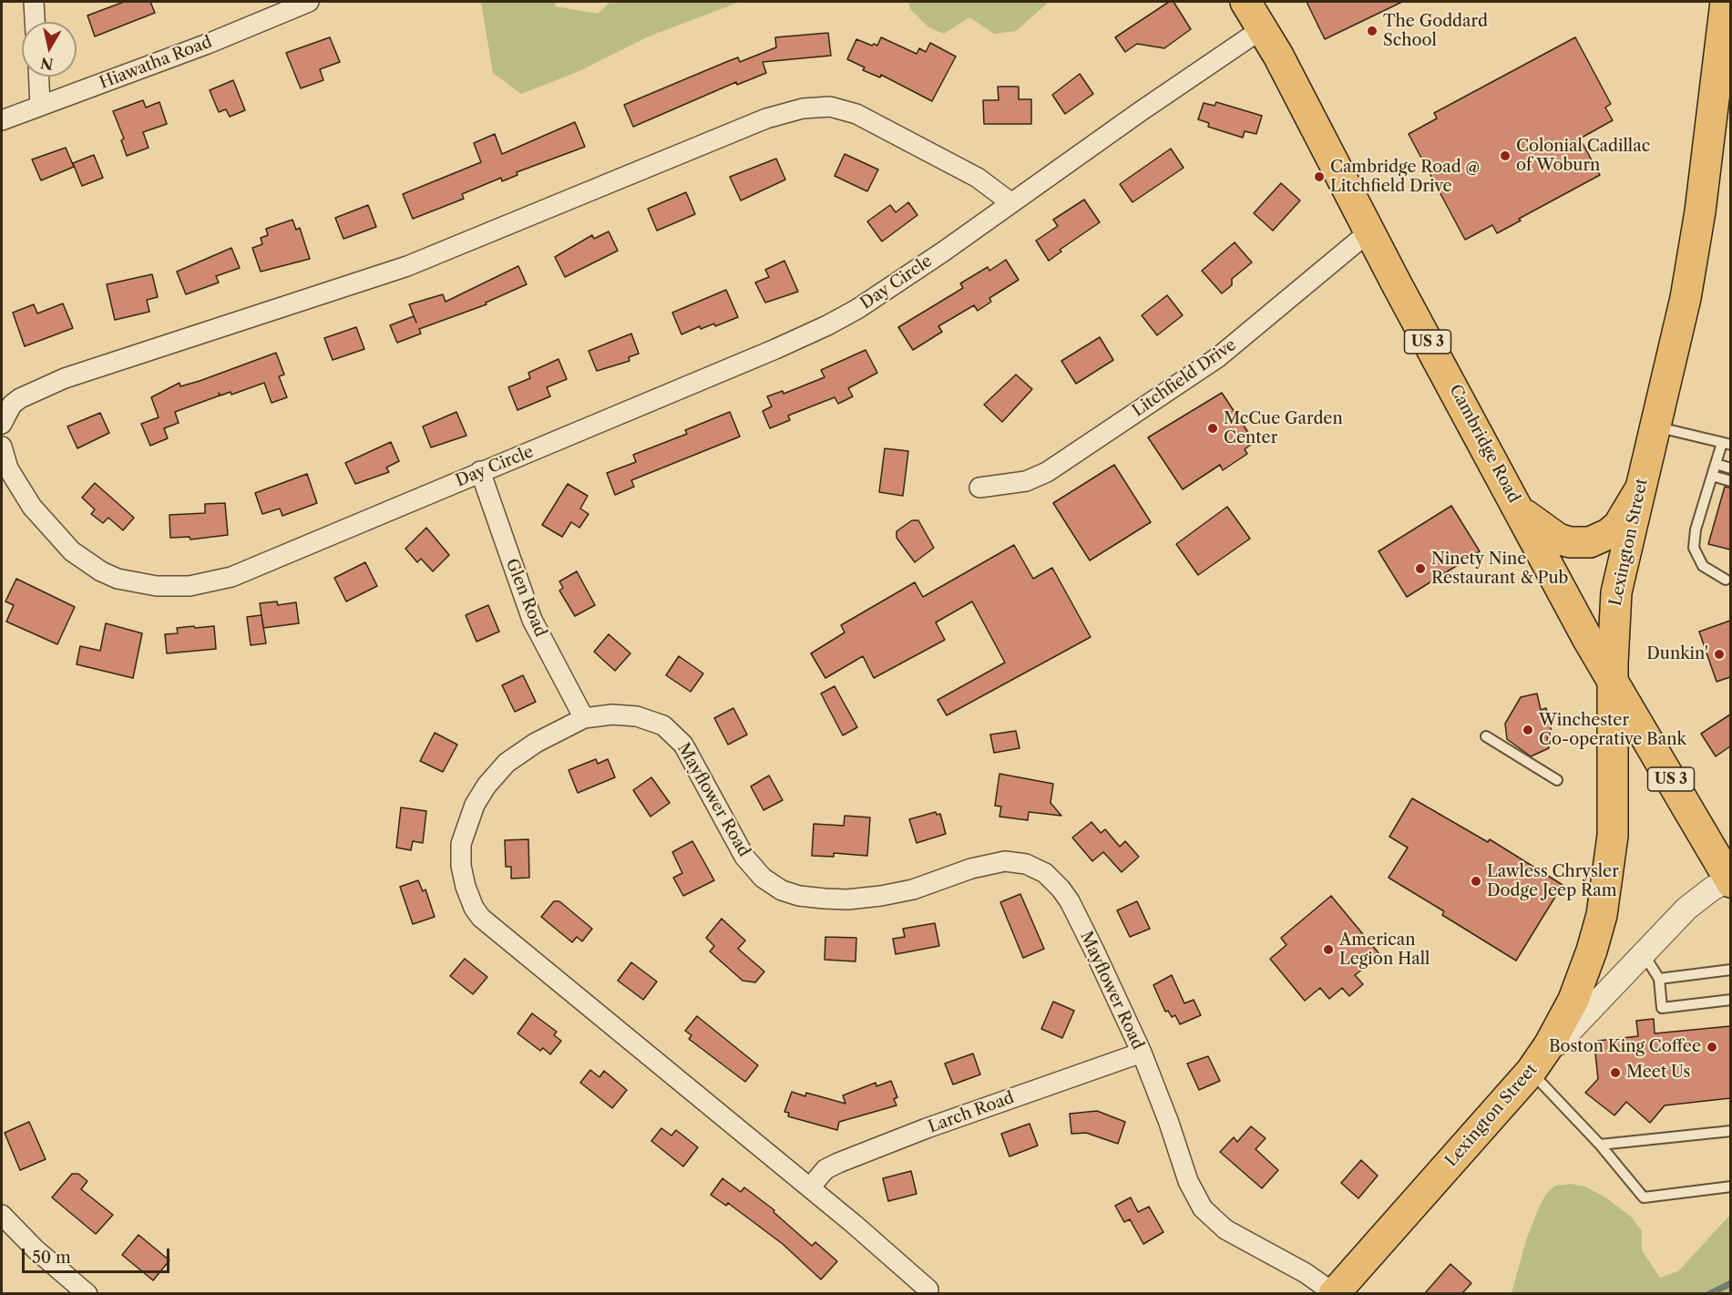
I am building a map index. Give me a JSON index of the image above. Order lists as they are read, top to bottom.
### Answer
{
  "streets": {
    "main road": ["US 3", "Cambridge Road", "Lexington Street"],
    "street": [
      "Hiawatha Road",
      "Day Circle",
      "Litchfield Drive",
      "Glen Road",
      "Mayflower Road",
      "Larch Road"
    ]
  },
  "crossings": [
    ["Day Circle", "Cambridge Road"],
    ["Day Circle", "Glen Road"],
    ["Litchfield Drive", "Cambridge Road"],
    ["Cambridge Road", "Lexington Street"],
    ["Lexington Street", "Mayflower Road"],
    ["Glen Road", "Mayflower Road"],
    ["Mayflower Road", "Larch Road"]
  ],
  "places": [
    "The Goddard School",
    "Colonial Cadillac of Woburn",
    "Cambridge Road @ Litchfield Drive",
    "McCue Garden Center",
    "Ninety Nine Restaurant & Pub",
    "Dunkin'",
    "Winchester Co-operative Bank",
    "Lawless Chrysler Dodge Jeep Ram",
    "American Legion Hall",
    "Boston King Coffee",
    "Meet Us"
  ],
  "scale_bar": "50 m",
  "north": "bottom"
}
